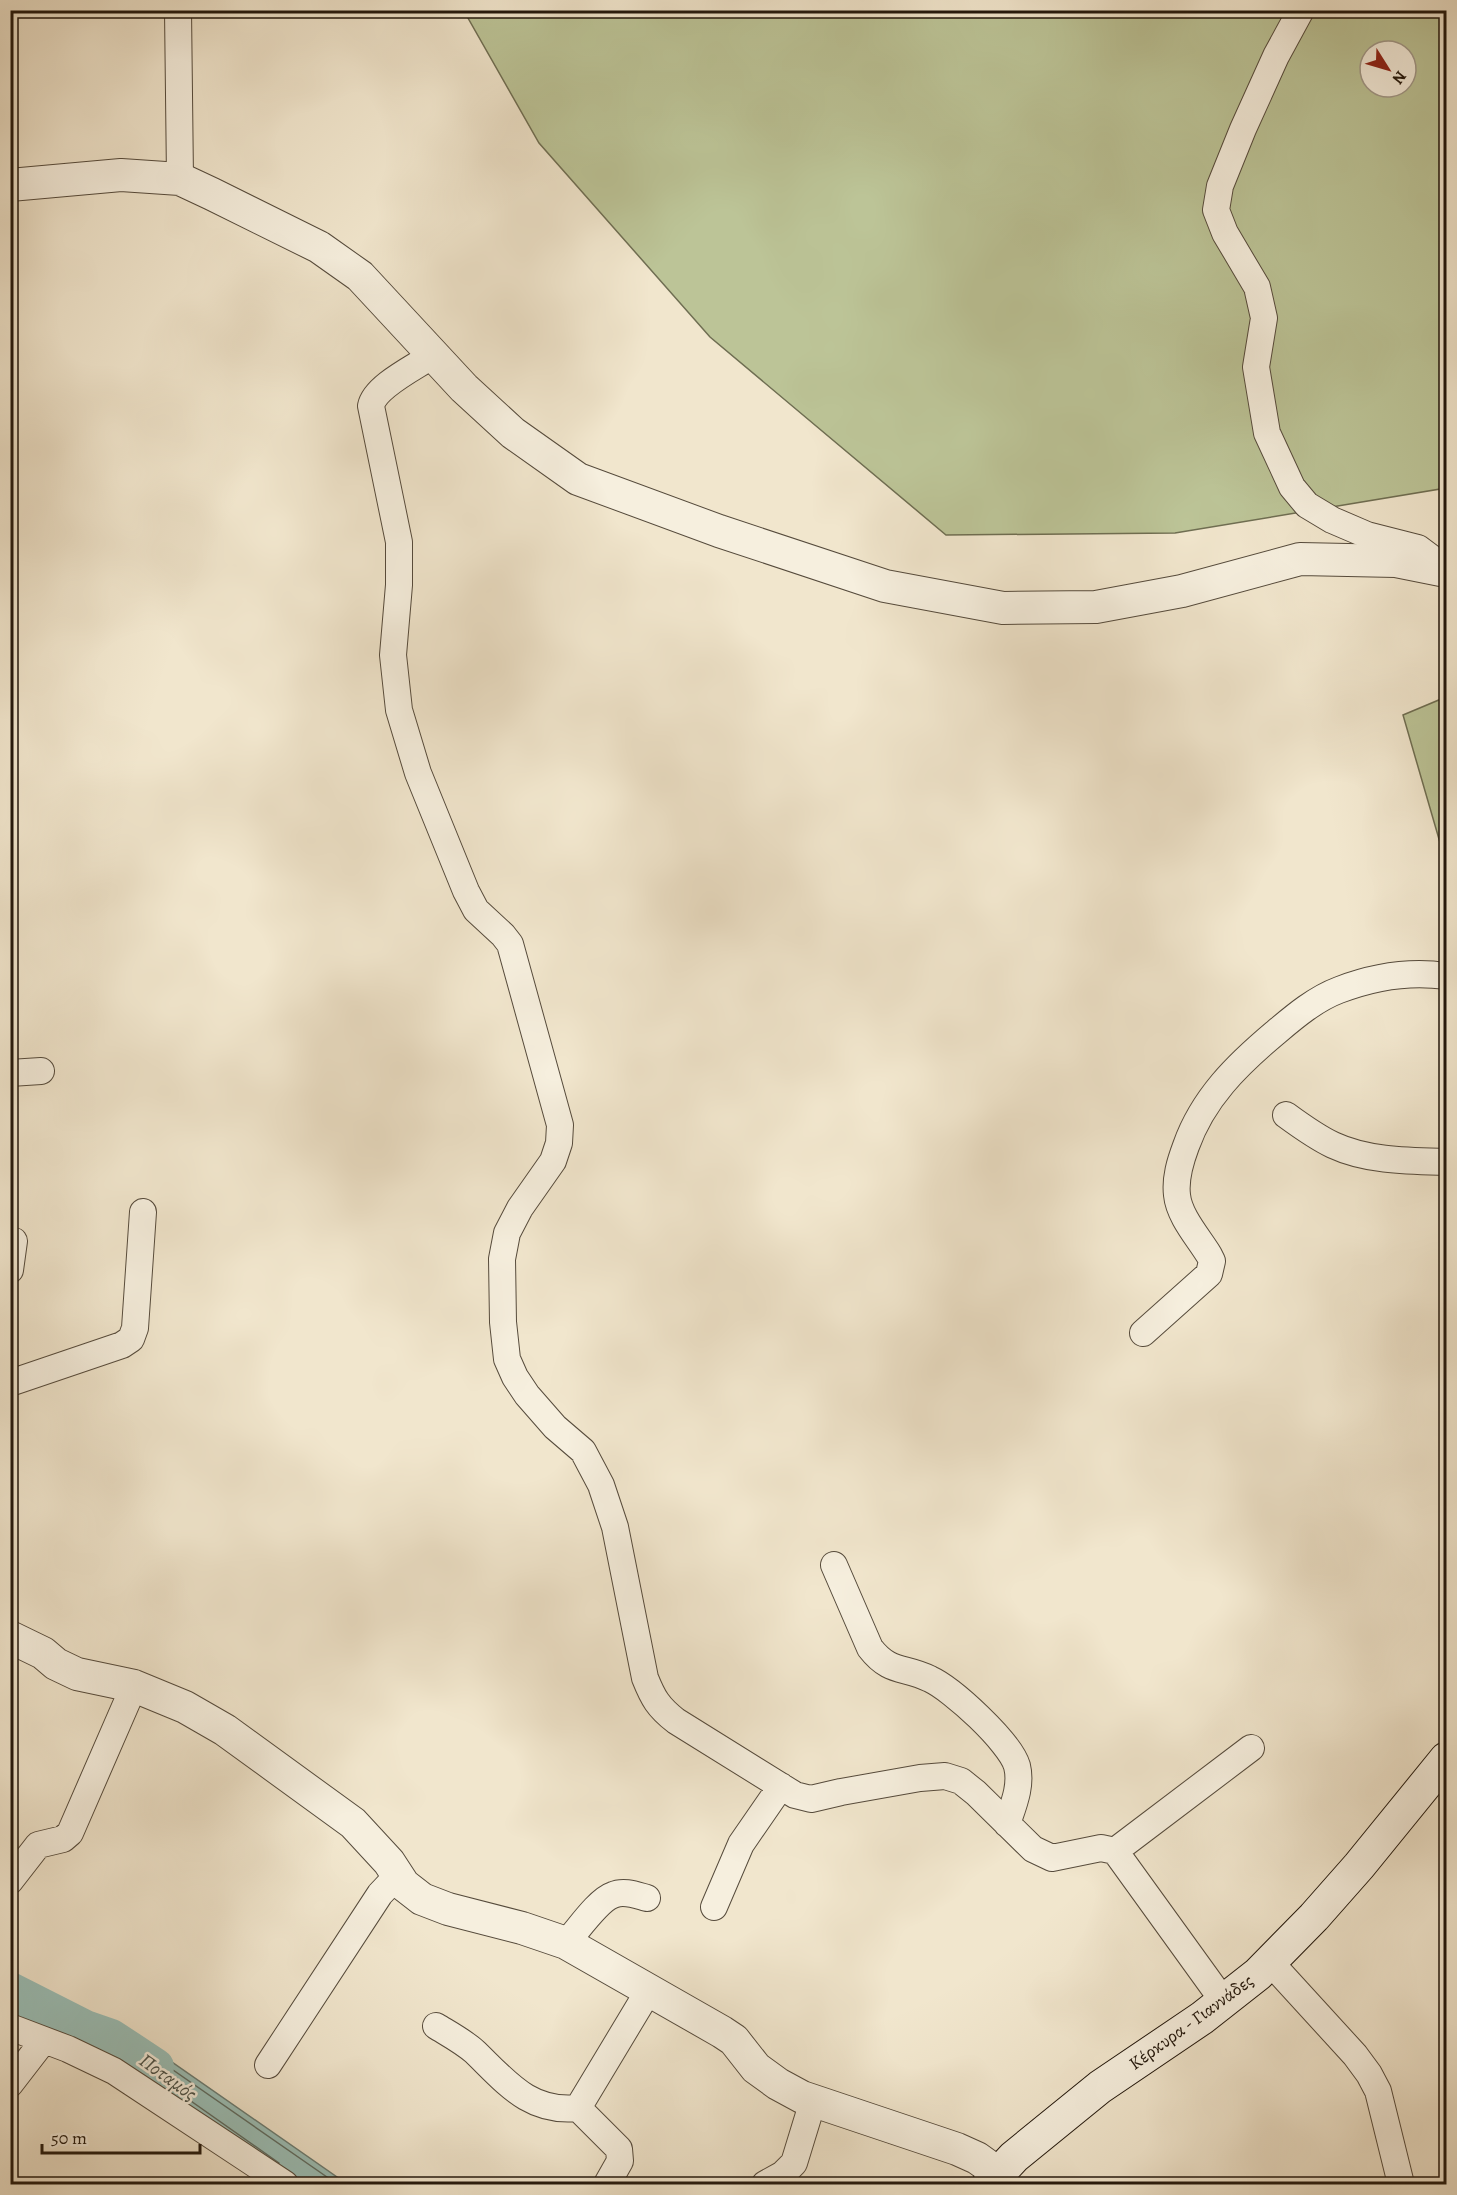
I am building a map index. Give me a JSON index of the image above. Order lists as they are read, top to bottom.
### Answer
{
  "streets": {
    "main road": ["Κέρκυρα - Γιαννάδες"]
  },
  "water": ["Ποταμός"],
  "scale_bar": "50 m",
  "north": "bottom right"
}
